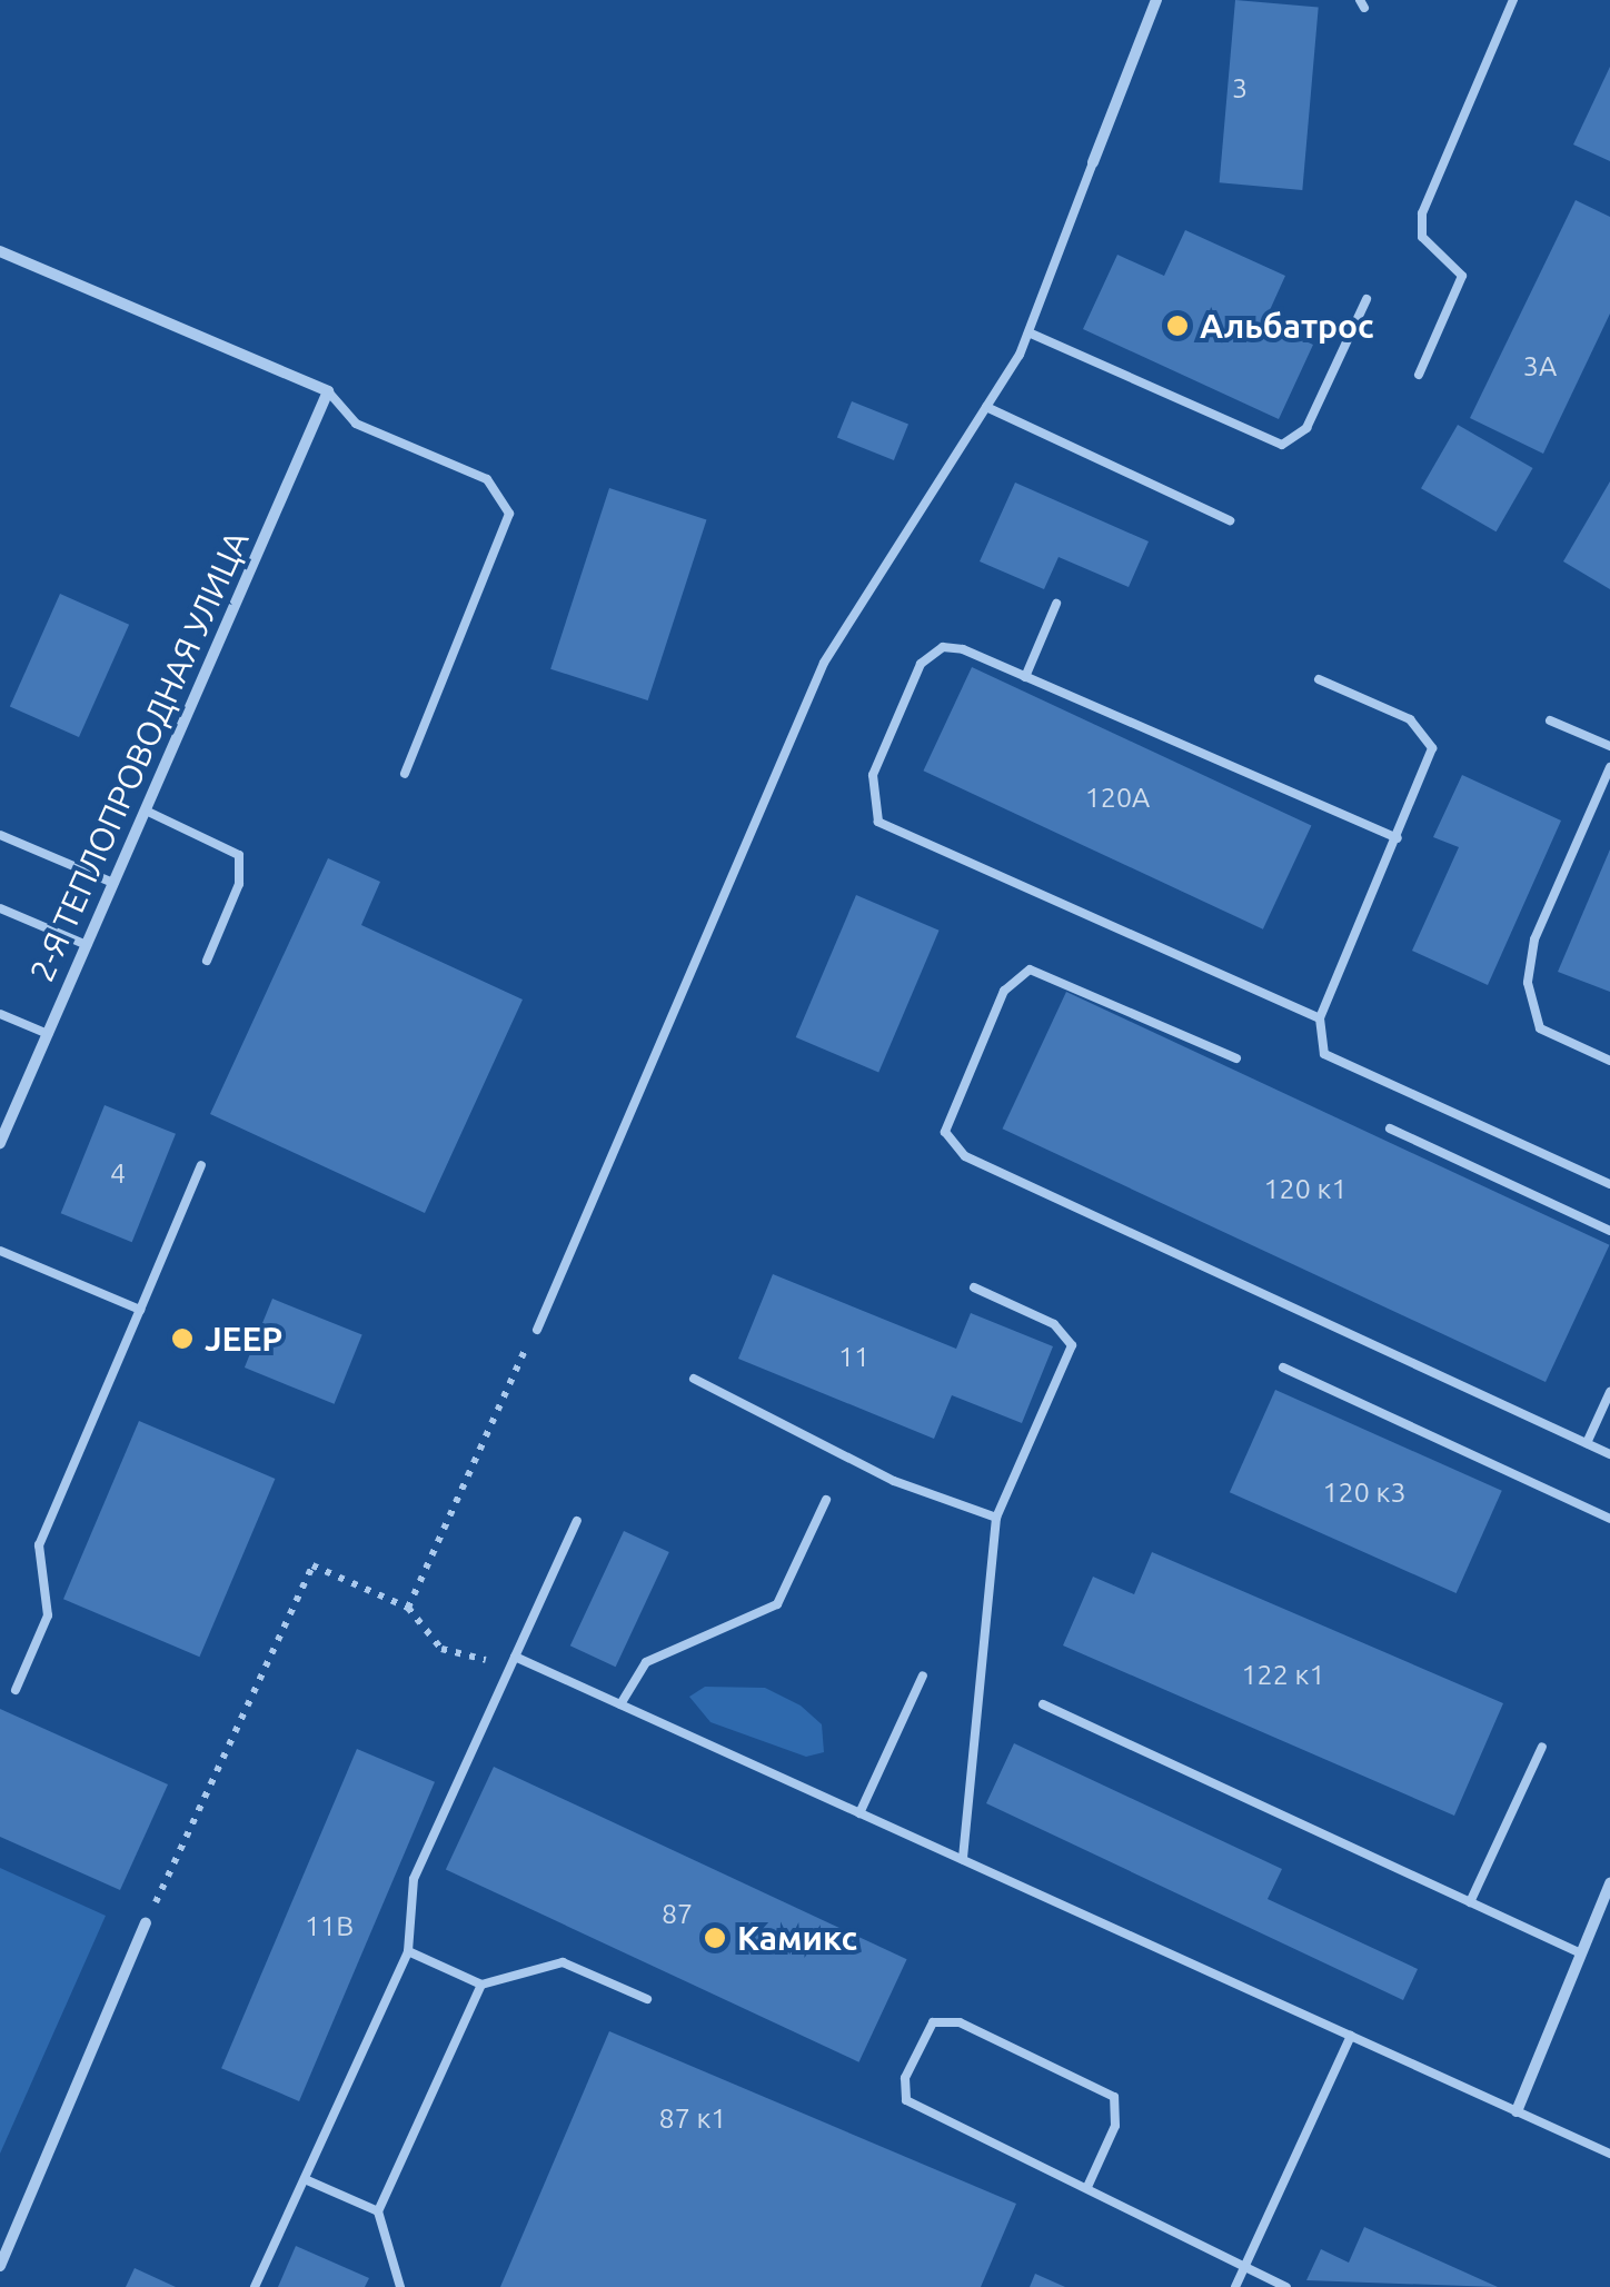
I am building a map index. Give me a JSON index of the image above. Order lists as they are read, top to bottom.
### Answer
{
  "streets": {
    "street": ["2-Я ТЕПЛОПРОВОДНАЯ УЛИЦА"]
  },
  "places": ["Альбатрос", "JEEP", "Камикс"],
  "house_numbers": [
    "3",
    "3А",
    "120А",
    "4",
    "120 к1",
    "11",
    "120 к3",
    "122 к1",
    "87",
    "11В",
    "87 к1"
  ]
}
